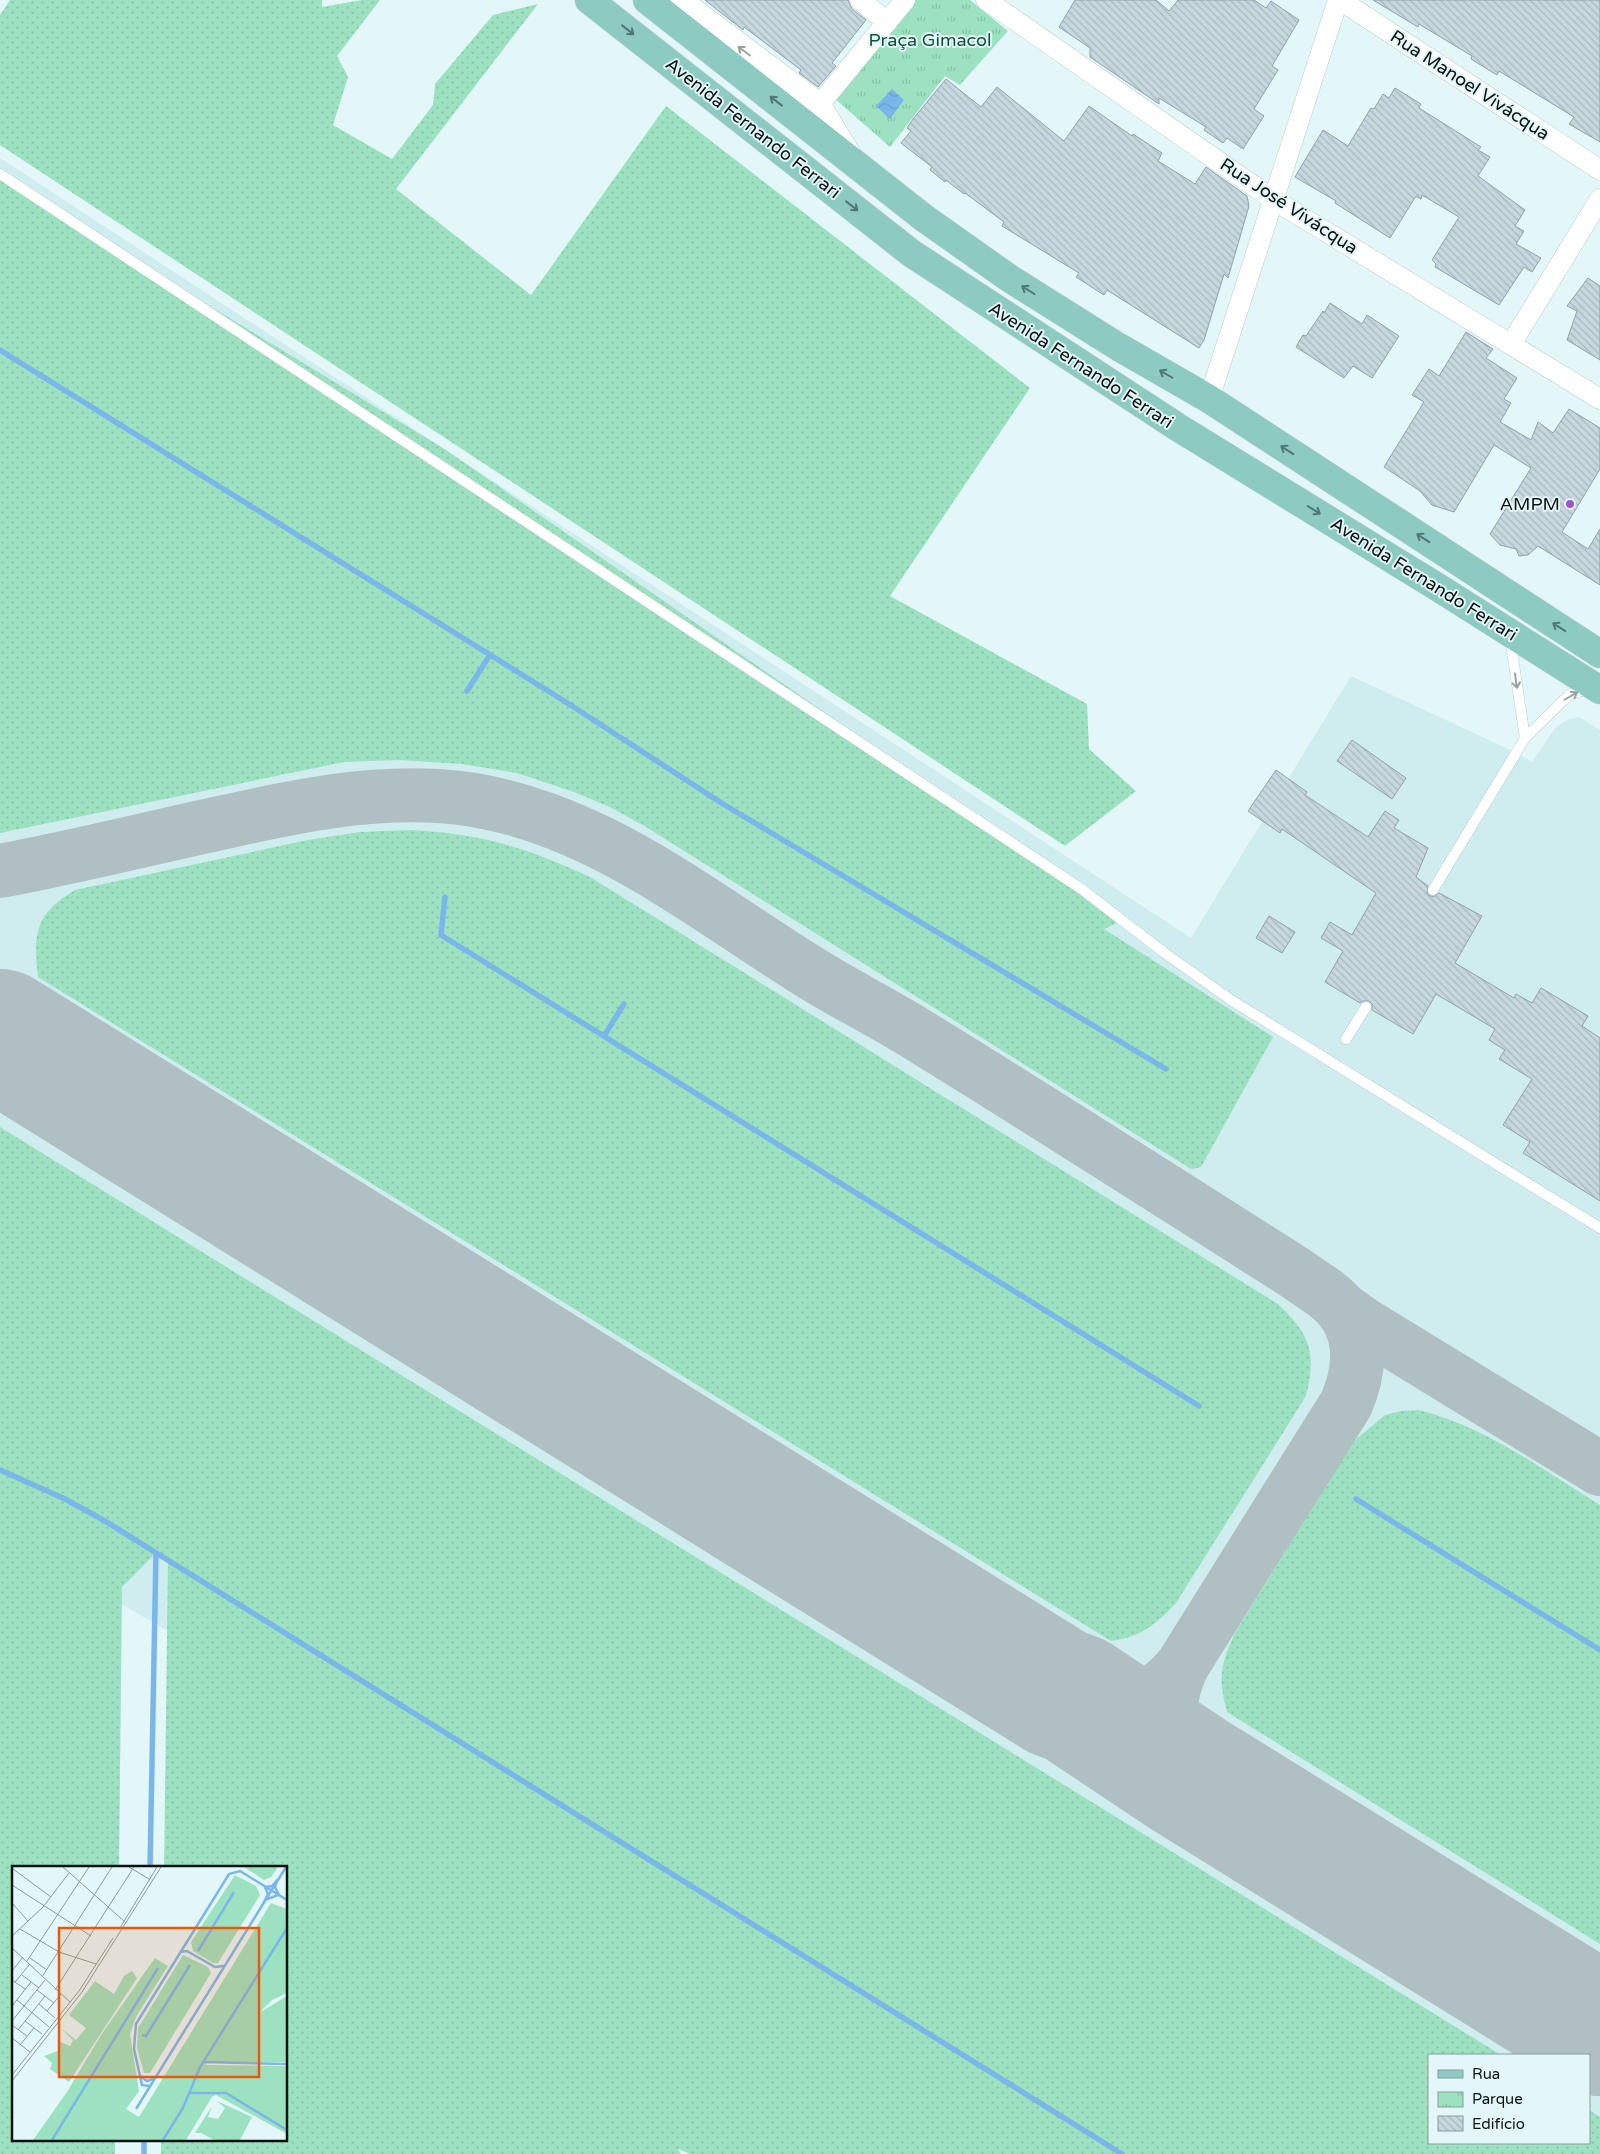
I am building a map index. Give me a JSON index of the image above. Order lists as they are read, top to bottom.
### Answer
{
  "streets": {
    "main road": ["Avenida Fernando Ferrari"],
    "street": ["Rua Manoel Vivácqua", "Rua José Vivácqua"]
  },
  "parks": ["Praça Gimacol"],
  "places": ["AMPM"],
  "legend": ["Rua", "Parque", "Edifício"]
}
